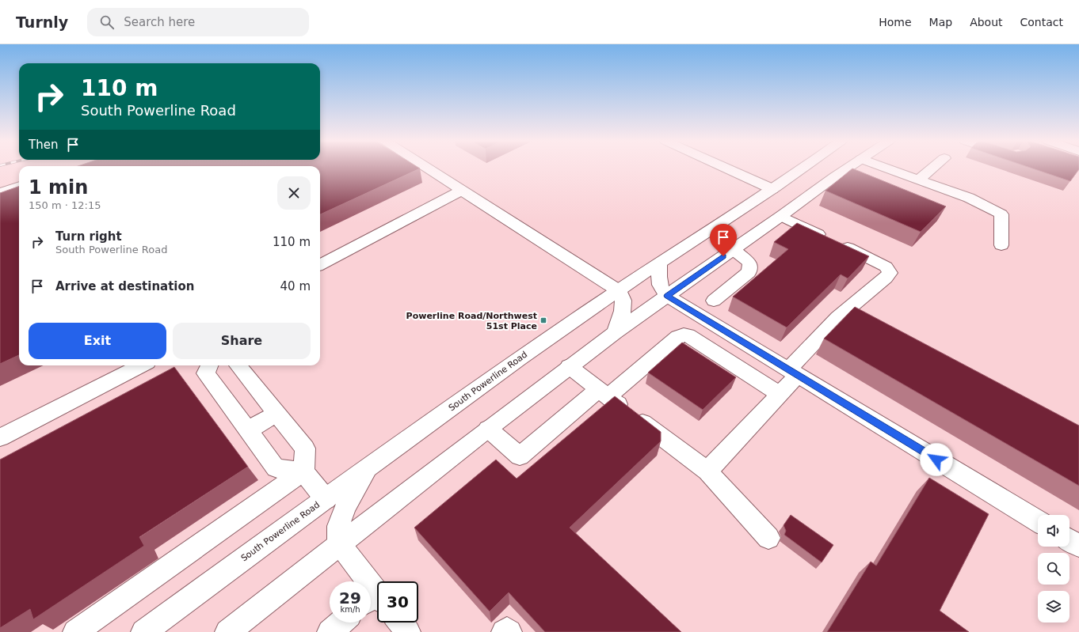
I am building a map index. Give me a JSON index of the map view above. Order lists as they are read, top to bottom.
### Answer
{
  "streets": {
    "main road": ["South Powerline Road"]
  },
  "places": {
    "transit": ["Powerline Road/Northwest 51st Place"]
  },
  "page": {
    "header": "Turnly",
    "search": "Search here",
    "nav": [
      "Home",
      "Map",
      "About",
      "Contact"
    ],
    "turn": ["110 m", "South Powerline Road"],
    "then": "Then",
    "heading": ["1 min", "150 m · 12:15"],
    "list": [
      {
        "name": "Turn right",
        "note": "South Powerline Road",
        "value": "110 m"
      },
      {
        "name": "Arrive at destination",
        "value": "40 m"
      }
    ],
    "buttons": ["Exit", "Share"],
    "speed": "29 km/h",
    "limit": "30"
  }
}
